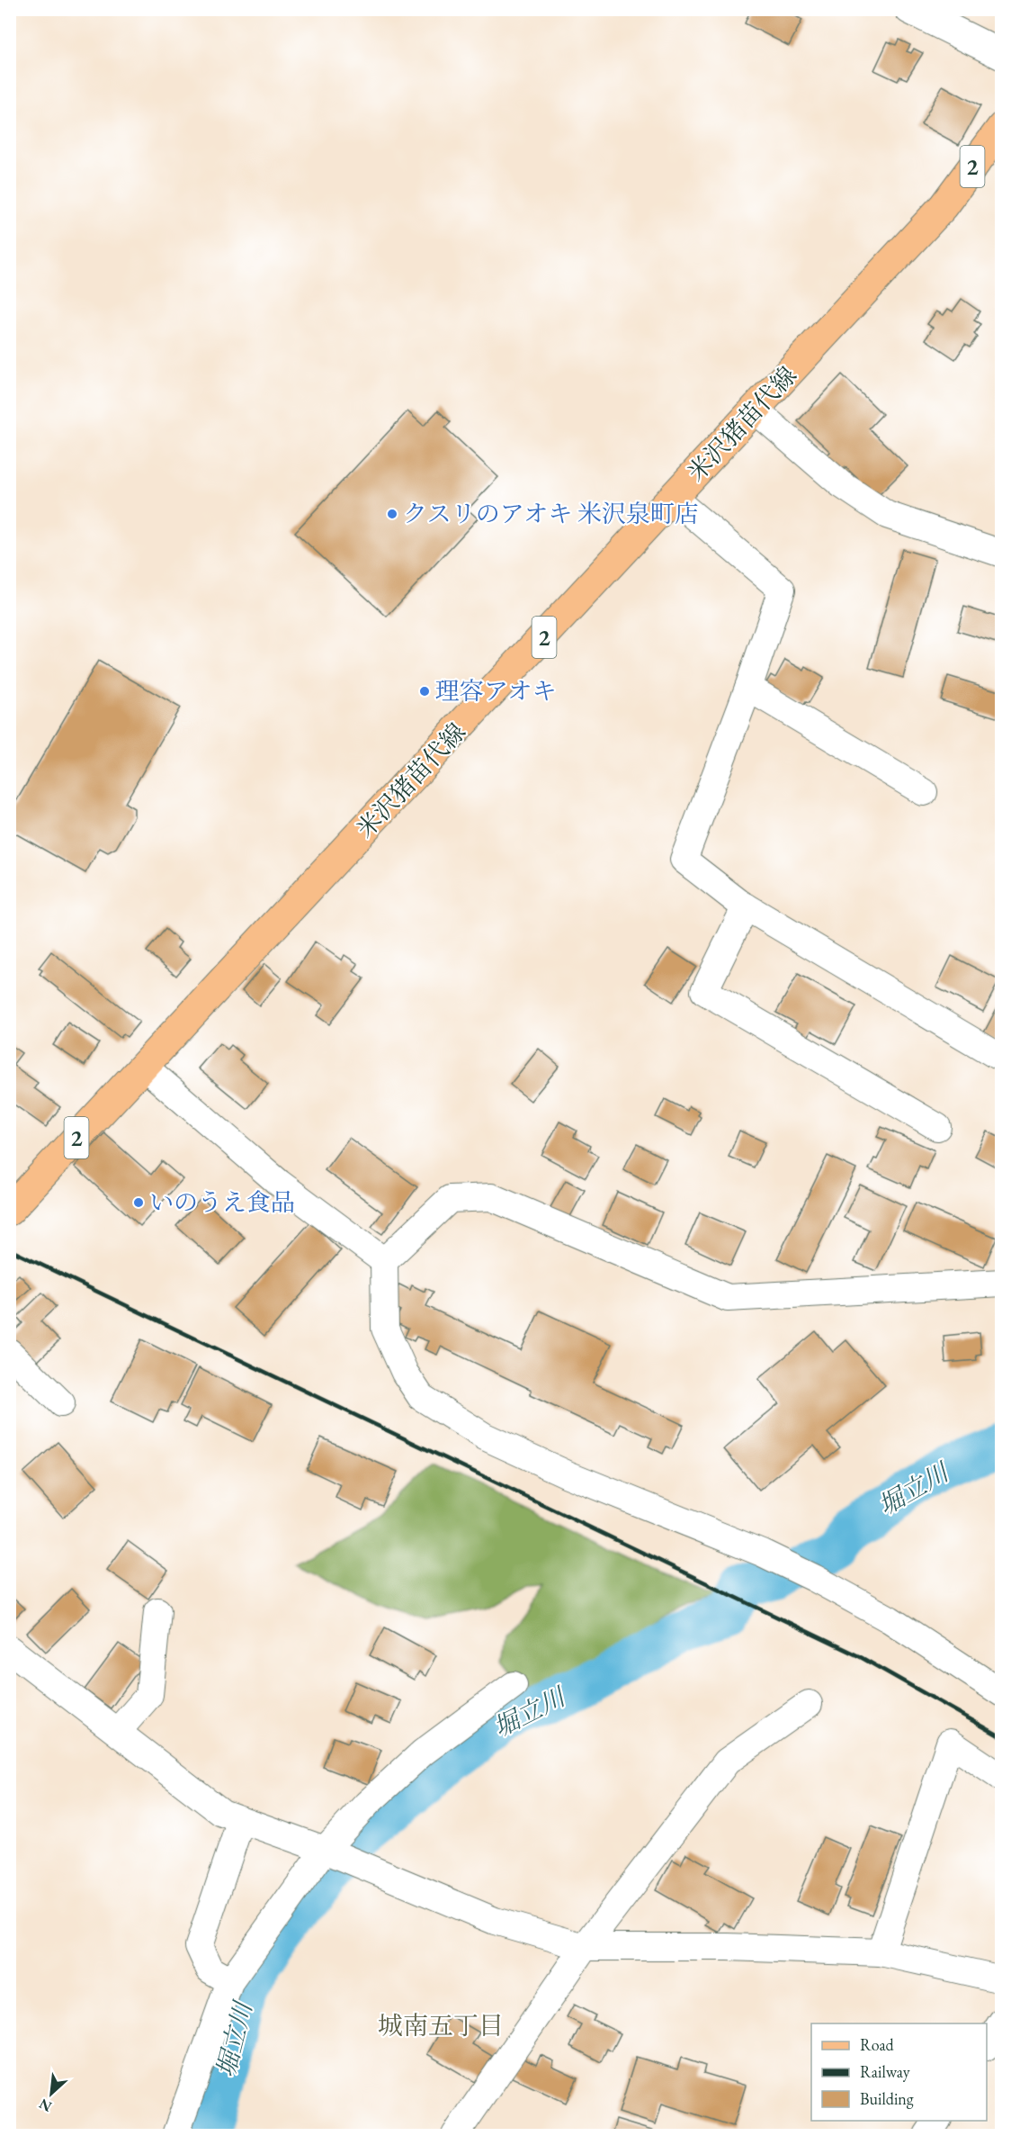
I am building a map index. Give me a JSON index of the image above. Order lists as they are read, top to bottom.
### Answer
{
  "streets": {
    "main road": ["2", "米沢猪苗代線"]
  },
  "districts": ["城南五丁目"],
  "water": ["堀立川"],
  "places": ["クスリのアオキ 米沢泉町店", "理容アオキ", "いのうえ食品"],
  "legend": ["Road", "Railway", "Building"],
  "north": "bottom left"
}
